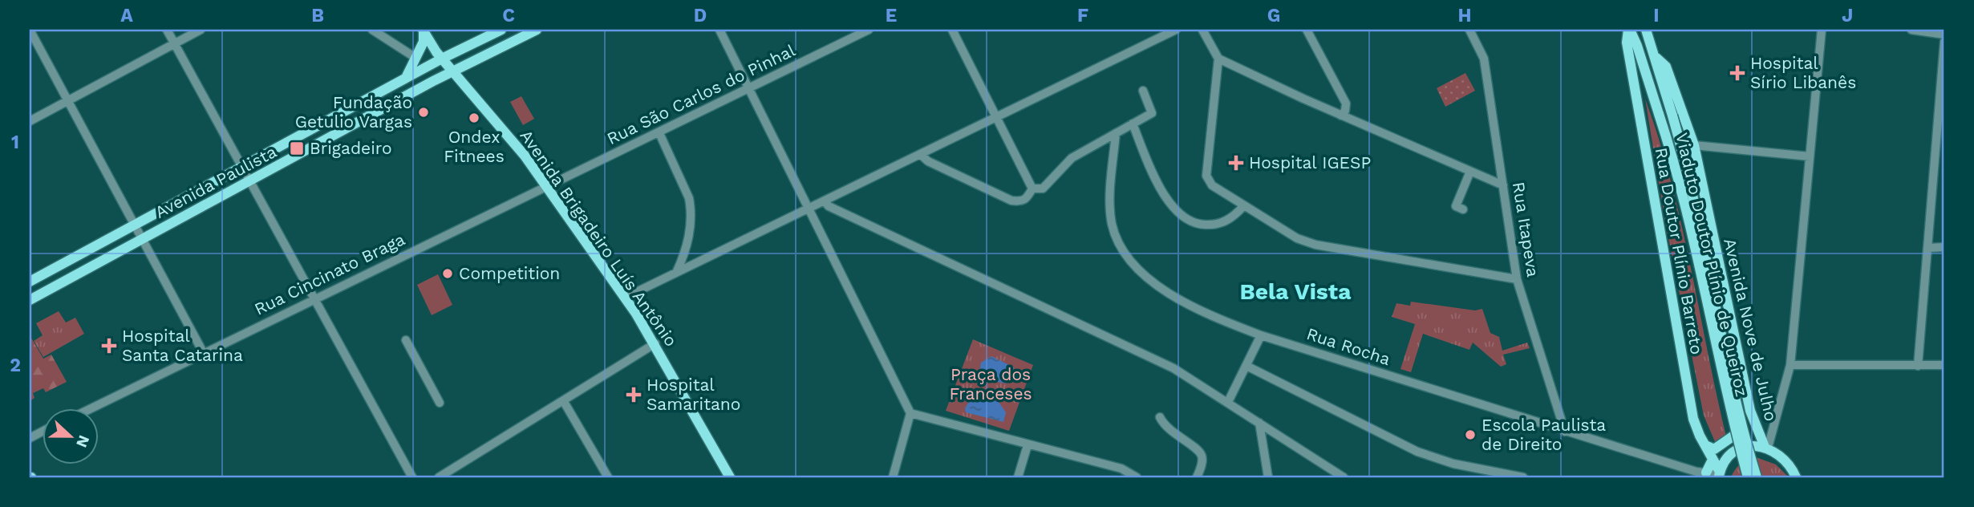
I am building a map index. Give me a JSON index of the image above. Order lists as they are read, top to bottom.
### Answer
{
  "streets": {
    "main road": [
      "Avenida Paulista",
      "Avenida Brigadeiro Luís Antônio",
      "Rua Doutor Plínio Barreto",
      "Viaduto Doutor Plínio de Queiroz",
      "Avenida Nove de Julho"
    ],
    "street": [
      "Rua São Carlos do Pinhal",
      "Rua Itapeva",
      "Rua Cincinato Braga",
      "Rua Rocha"
    ]
  },
  "crossings": [
    ["Rua São Carlos do Pinhal", "Avenida Brigadeiro Luís Antônio"],
    ["Rua São Carlos do Pinhal", "Rua Cincinato Braga"],
    ["Avenida Paulista", "Avenida Brigadeiro Luís Antônio"],
    ["Rua Itapeva", "Rua Rocha"],
    ["Avenida Brigadeiro Luís Antônio", "Rua Cincinato Braga"],
    ["Rua Doutor Plínio Barreto", "Viaduto Doutor Plínio de Queiroz"],
    ["Rua Doutor Plínio Barreto", "Rua Rocha"],
    ["Viaduto Doutor Plínio de Queiroz", "Avenida Nove de Julho"]
  ],
  "districts": ["Bela Vista"],
  "parks": ["Praça dos Franceses"],
  "places": {
    "health": [
      "Hospital Sírio Libanês",
      "Hospital IGESP",
      "Hospital Santa Catarina",
      "Hospital Samaritano"
    ],
    "other": [
      "Fundação Getulio Vargas",
      "Ondex Fitnees",
      "Competition",
      "Escola Paulista de Direito"
    ],
    "transit": ["Brigadeiro"]
  },
  "north": "right",
  "grid": {
    "columns": [
      "A",
      "B",
      "C",
      "D",
      "E",
      "F",
      "G",
      "H",
      "I",
      "J"
    ],
    "rows": ["1", "2"]
  }
}
